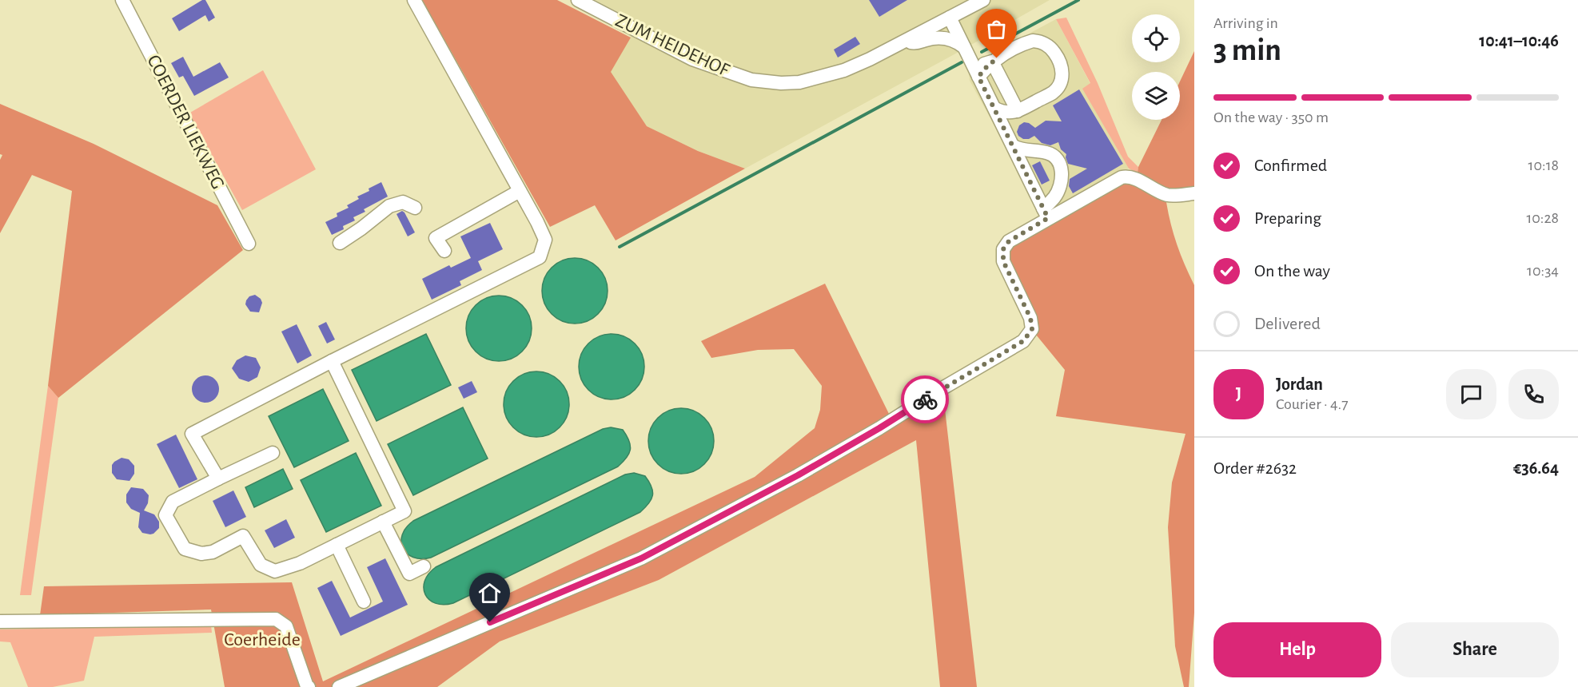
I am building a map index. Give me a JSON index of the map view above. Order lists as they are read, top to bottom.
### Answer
{
  "streets": {
    "street": ["ZUM HEIDEHOF", "COERDER LIEKWEG"]
  },
  "parks": ["Coerheide"],
  "page": {
    "heading": ["3 min", "Arriving in", "10:41–10:46"],
    "panel": [
      "Jordan",
      "Courier · 4.7",
      "Order #2632",
      "€36.64"
    ],
    "bar": "On the way · 350 m",
    "list": [
      ["Confirmed", "10:18"],
      ["Preparing", "10:28"],
      ["On the way", "10:34"],
      "Delivered"
    ],
    "round": "J",
    "buttons": ["Help", "Share"]
  }
}
